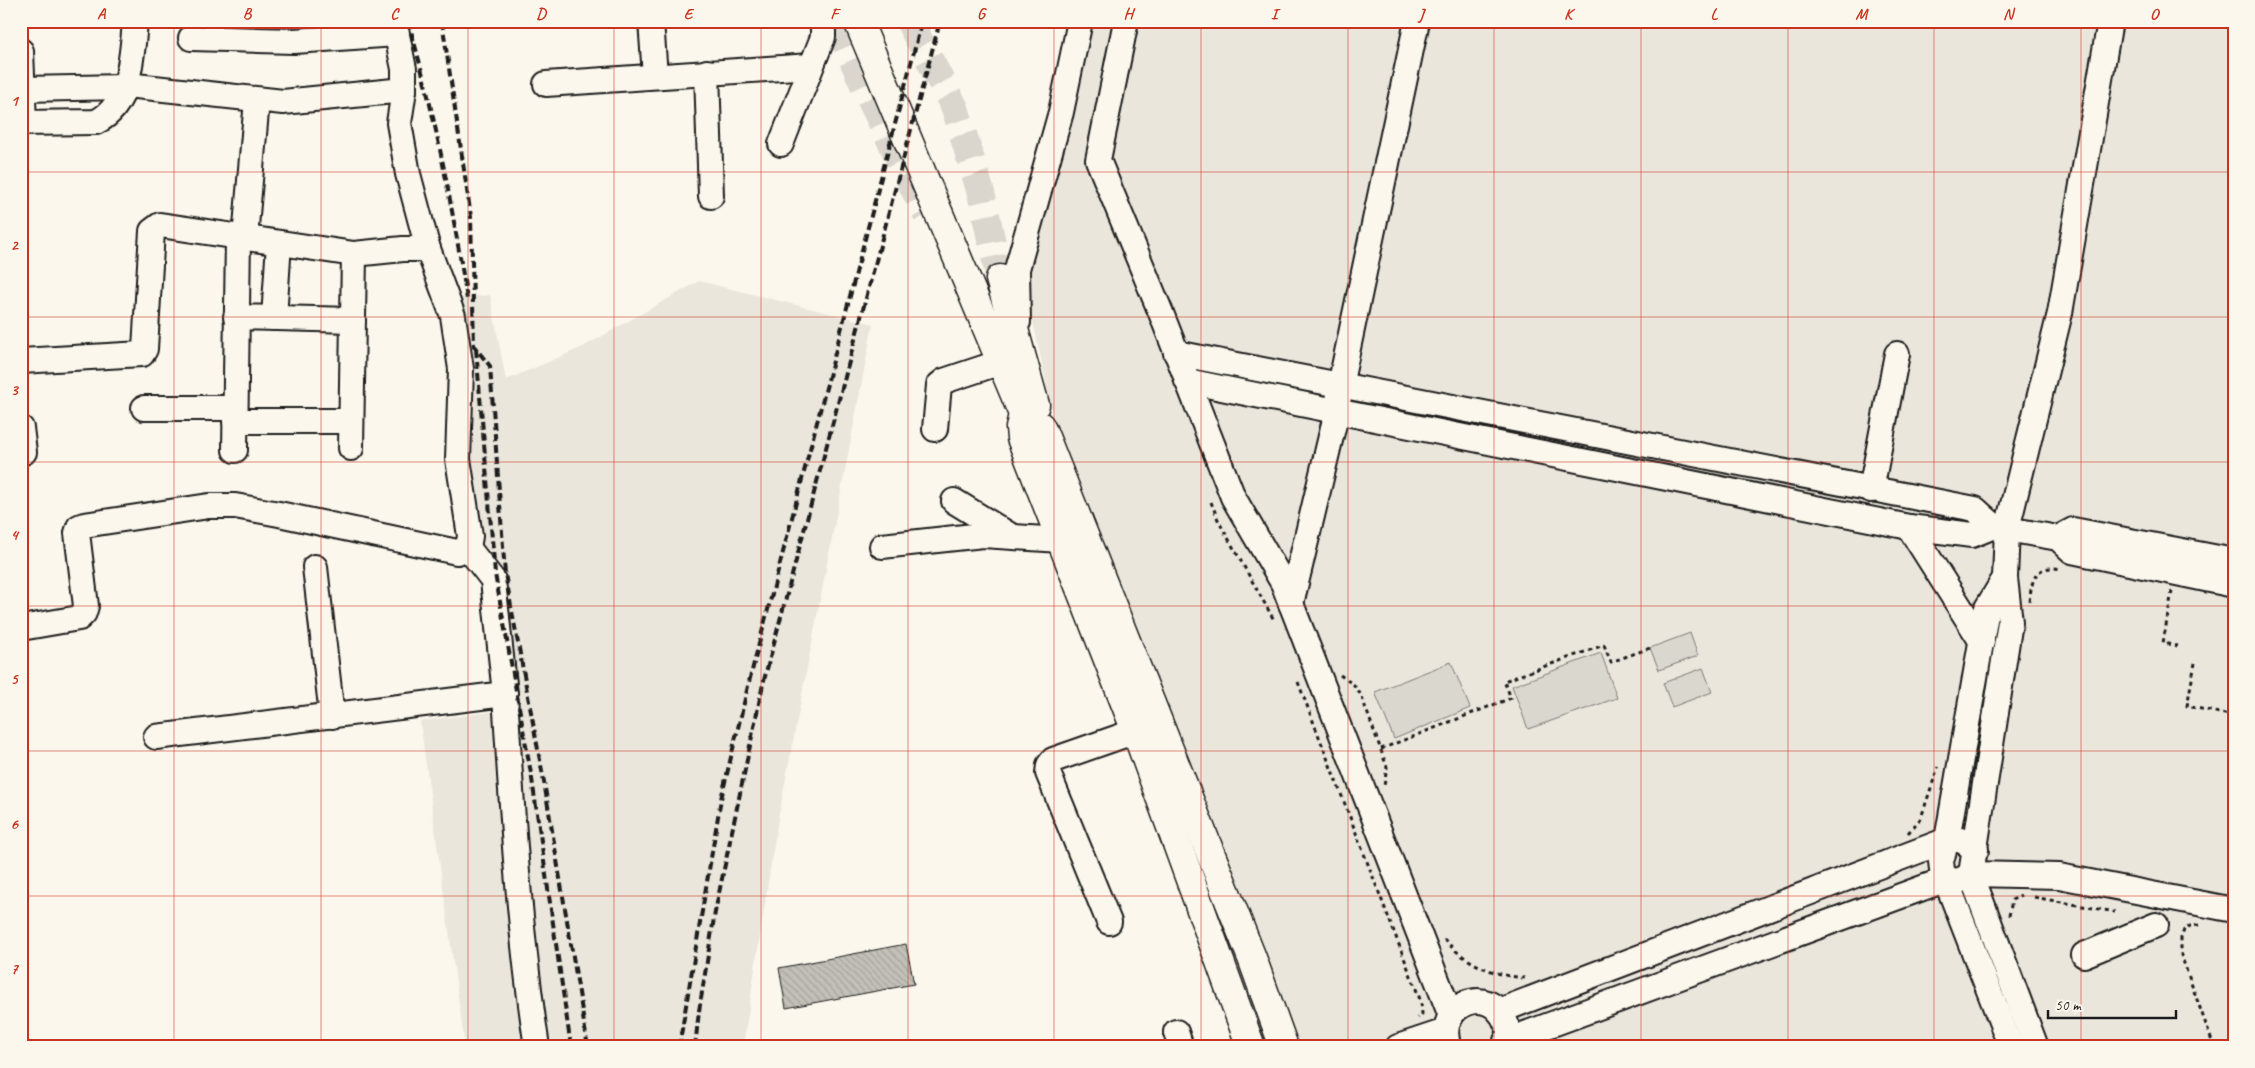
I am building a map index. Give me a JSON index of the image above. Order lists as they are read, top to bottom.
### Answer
{
  "scale_bar": "50 m",
  "grid": {
    "columns": [
      "A",
      "B",
      "C",
      "D",
      "E",
      "F",
      "G",
      "H",
      "I",
      "J",
      "K",
      "L",
      "M",
      "N",
      "O"
    ],
    "rows": [
      "1",
      "2",
      "3",
      "4",
      "5",
      "6",
      "7"
    ]
  }
}
